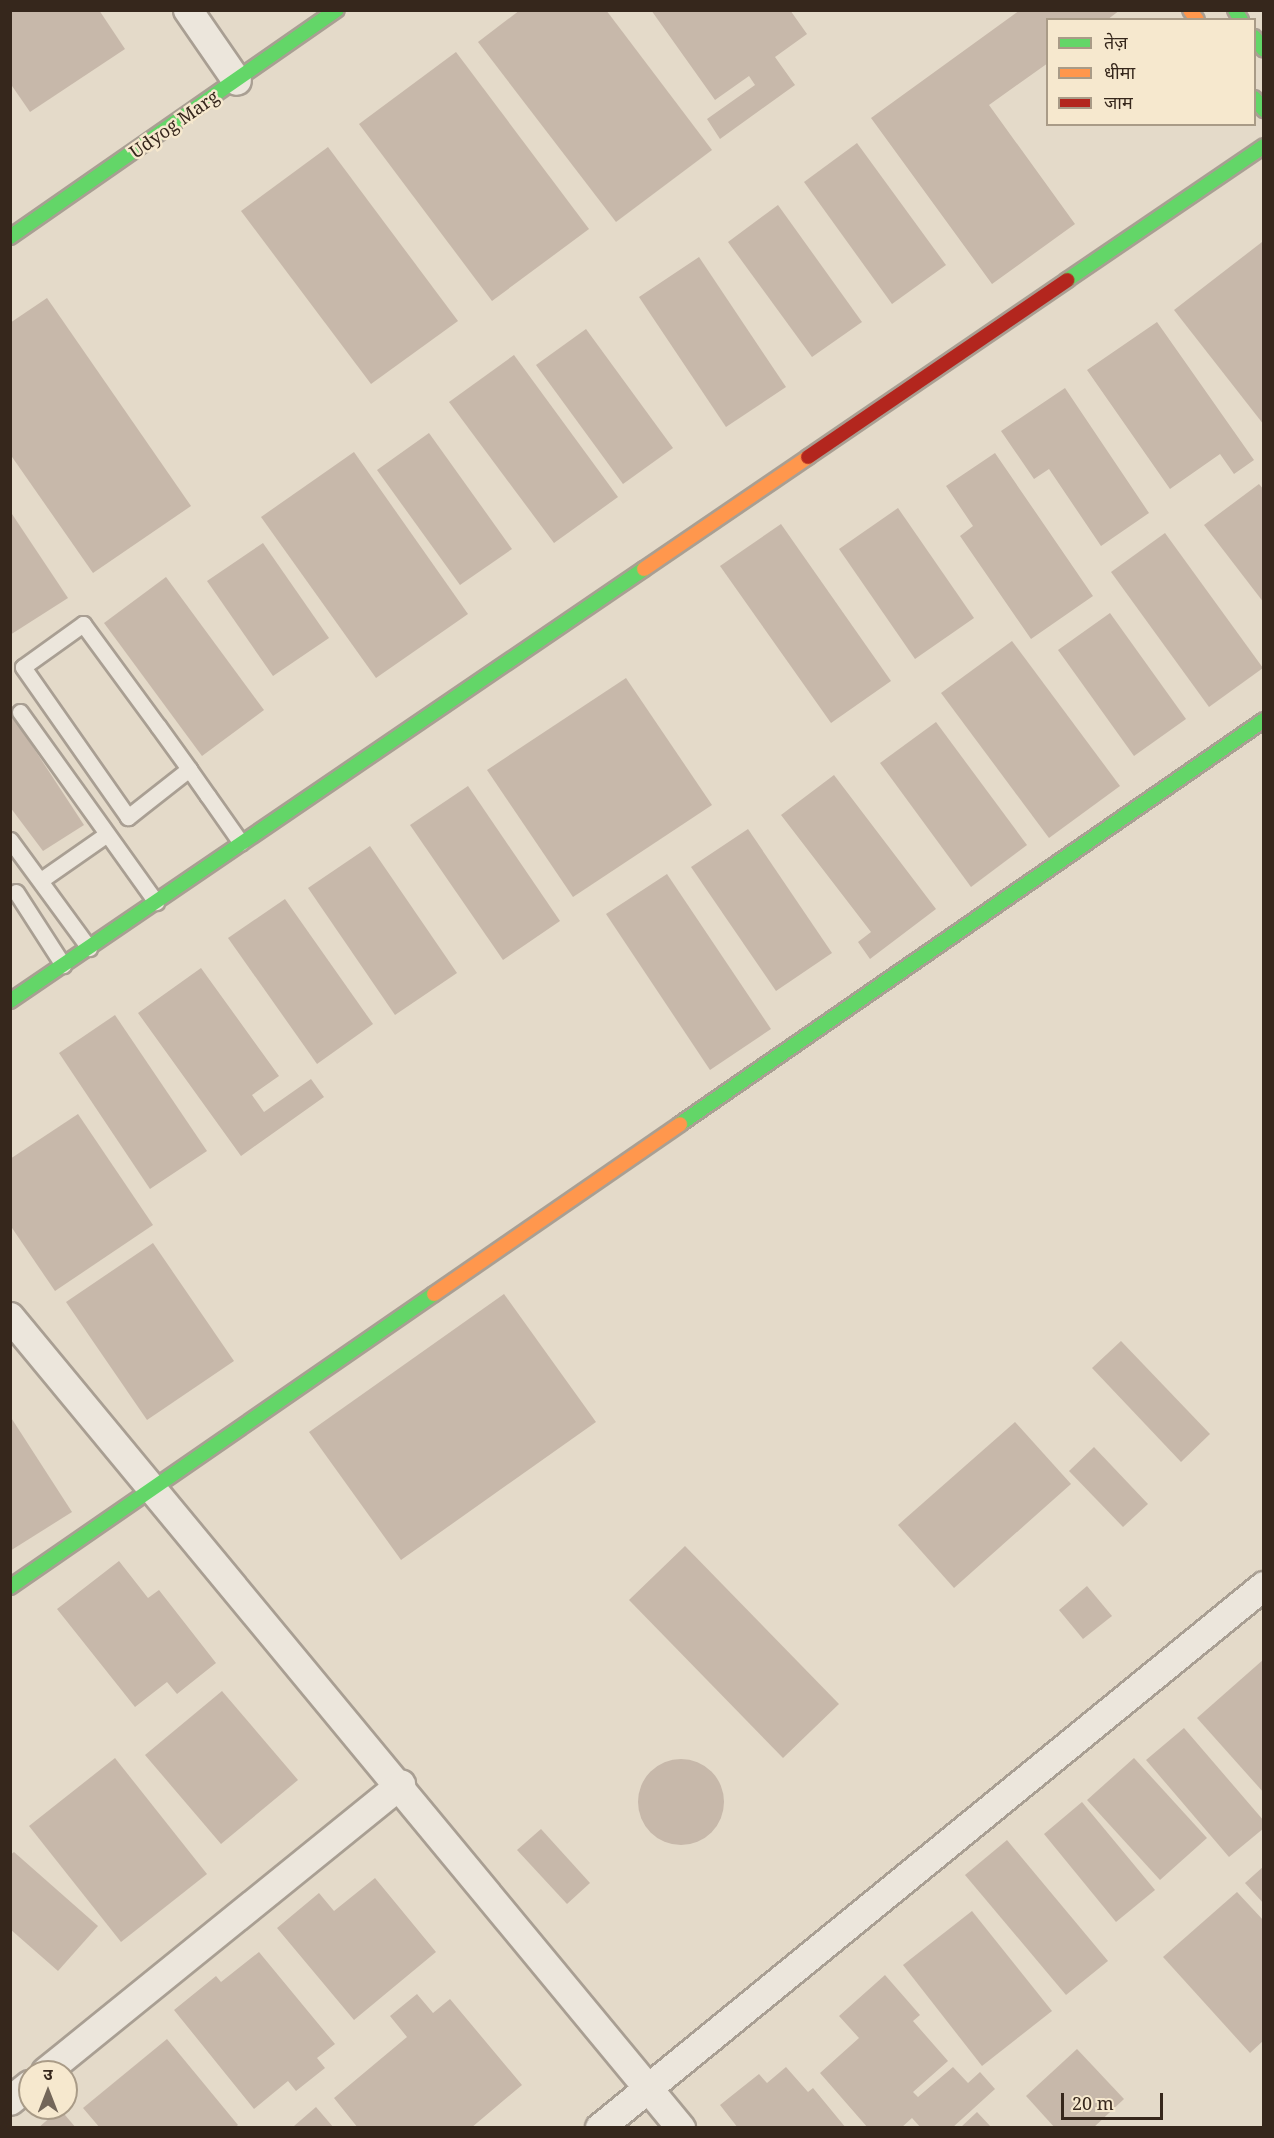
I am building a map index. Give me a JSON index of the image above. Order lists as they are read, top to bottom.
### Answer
{
  "streets": {
    "street": ["Udyog Marg"]
  },
  "legend": ["तेज़", "धीमा", "जाम"],
  "scale_bar": "20 m",
  "north": "top"
}
